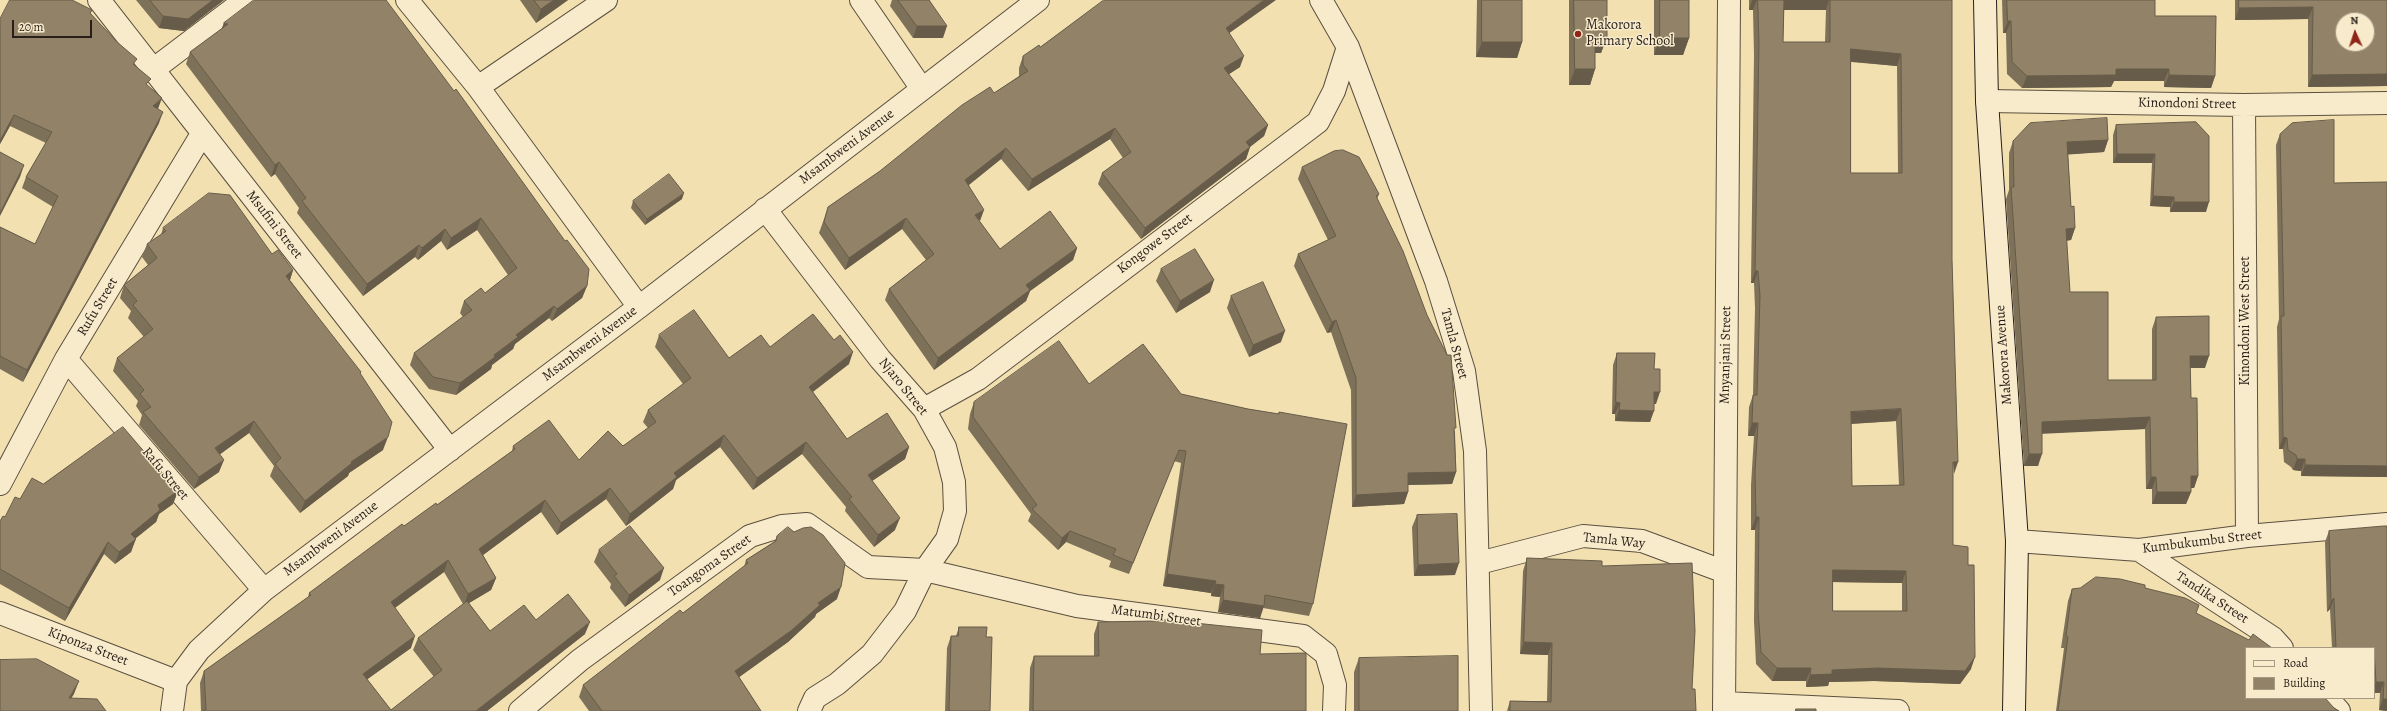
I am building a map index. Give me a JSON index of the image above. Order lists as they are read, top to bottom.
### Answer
{
  "streets": {
    "street": [
      "Kinondoni Street",
      "Msambweni Avenue",
      "Msufini Street",
      "Kongowe Street",
      "Rufu Street",
      "Kinondoni West Street",
      "Tamla Street",
      "Mnyanjani Street",
      "Makorora Avenue",
      "Njaro Street",
      "Rafu Street",
      "Tamla Way",
      "Kumbukumbu Street",
      "Toangoma Street",
      "Tandika Street",
      "Matumbi Street",
      "Kiponza Street"
    ]
  },
  "crossings": [
    ["Kinondoni Street", "Kinondoni West Street"],
    ["Kinondoni Street", "Makorora Avenue"],
    ["Msambweni Avenue", "Msufini Street"],
    ["Msambweni Avenue", "Njaro Street"],
    ["Msambweni Avenue", "Rafu Street"],
    ["Msambweni Avenue", "Kiponza Street"],
    ["Msufini Street", "Rufu Street"],
    ["Kongowe Street", "Tamla Street"],
    ["Kongowe Street", "Njaro Street"],
    ["Rufu Street", "Rafu Street"],
    ["Kinondoni West Street", "Kumbukumbu Street"],
    ["Tamla Street", "Tamla Way"],
    ["Mnyanjani Street", "Tamla Way"],
    ["Makorora Avenue", "Kumbukumbu Street"],
    ["Njaro Street", "Toangoma Street"],
    ["Njaro Street", "Matumbi Street"],
    ["Kumbukumbu Street", "Tandika Street"],
    ["Toangoma Street", "Matumbi Street"]
  ],
  "places": ["Makorora Primary School"],
  "legend": ["Road", "Building"],
  "scale_bar": "20 m",
  "north": "top"
}
